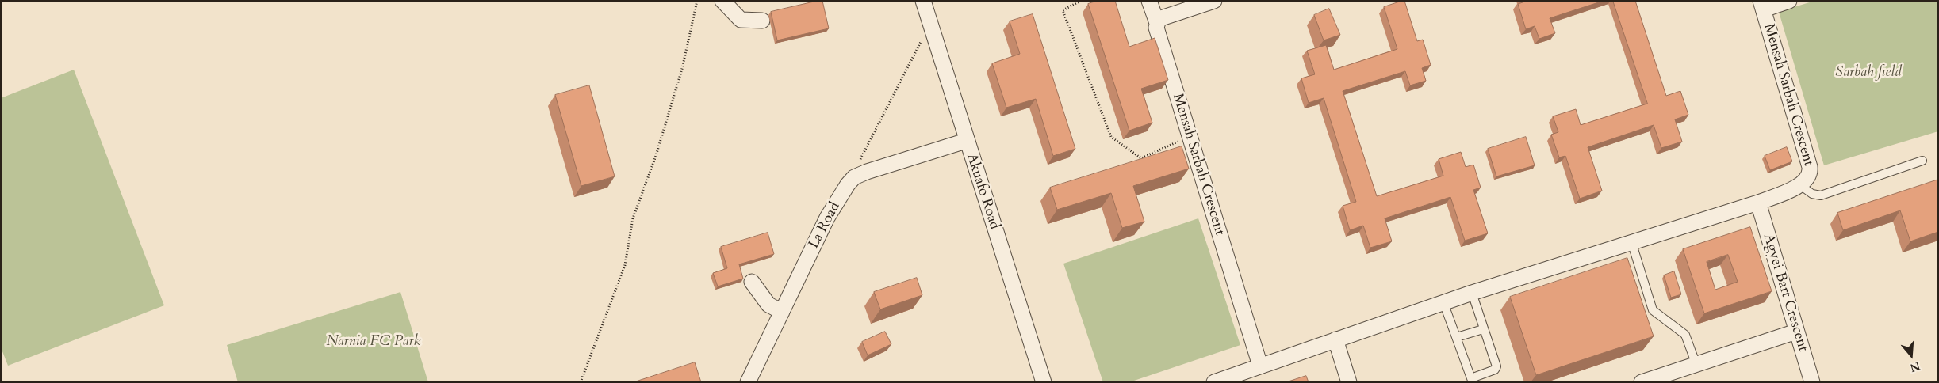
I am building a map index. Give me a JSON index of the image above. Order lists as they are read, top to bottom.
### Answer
{
  "streets": {
    "street": [
      "Mensah Sarbah Crescent",
      "Akuafo Road",
      "La Road",
      "Agyei Bart Crescent"
    ]
  },
  "crossings": [
    ["Akuafo Road", "La Road"]
  ],
  "parks": ["Sarbah field", "Narnia FC Park"],
  "north": "bottom"
}
